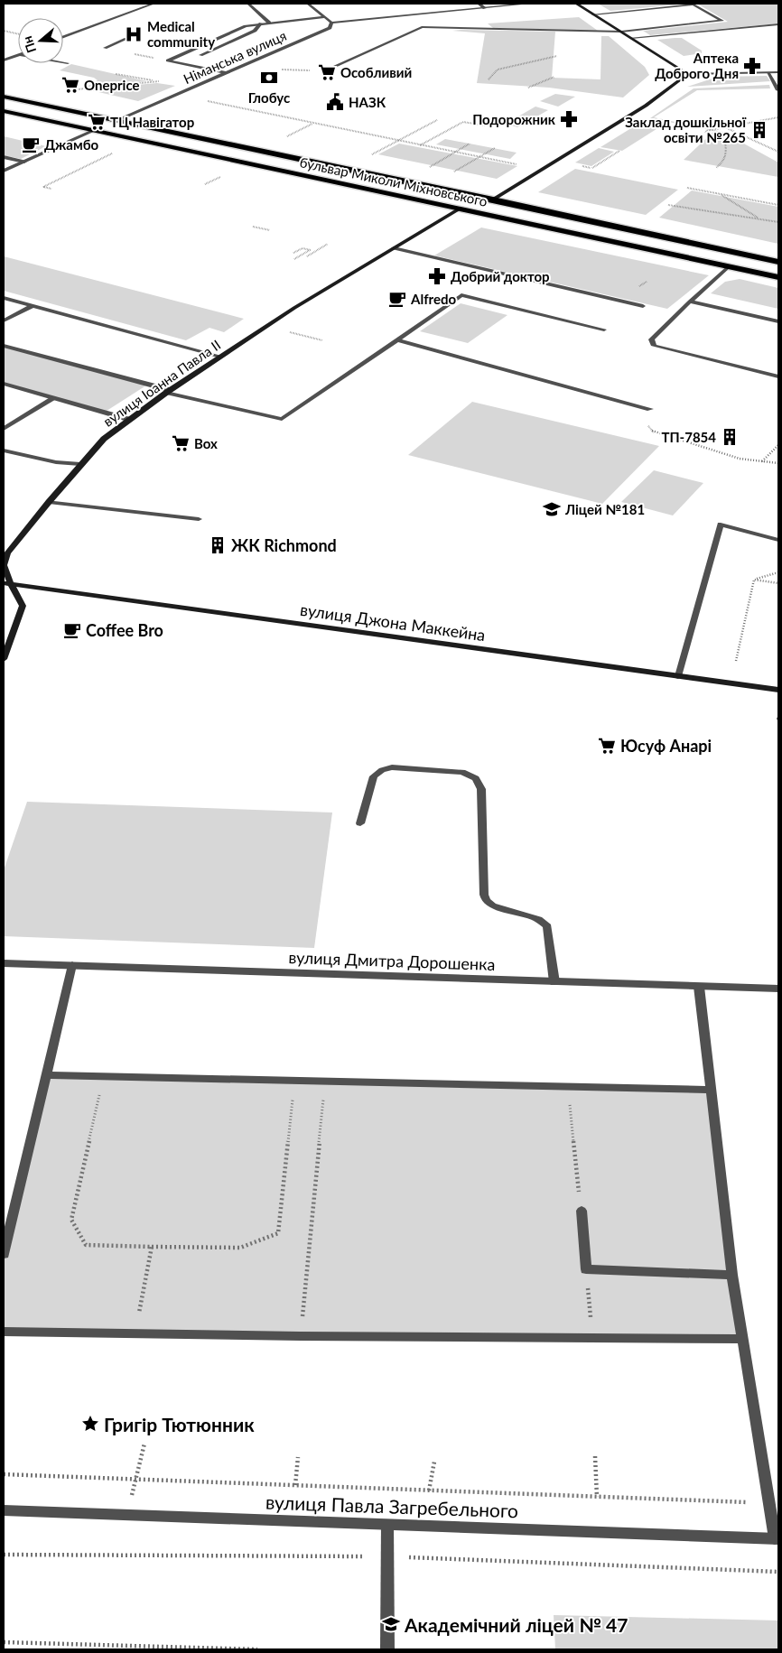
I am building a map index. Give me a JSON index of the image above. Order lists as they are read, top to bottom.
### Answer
{
  "streets": {
    "highway": ["бульвар Миколи Міхновського"],
    "street": [
      "Німанська вулиця",
      "вулиця Іоанна Павла II",
      "вулиця Джона Маккейна",
      "вулиця Дмитра Дорошенка",
      "вулиця Павла Загребельного"
    ]
  },
  "crossings": [
    ["Німанська вулиця", "бульвар Миколи Міхновського"],
    ["бульвар Миколи Міхновського", "вулиця Іоанна Павла II"],
    ["вулиця Іоанна Павла II", "вулиця Джона Маккейна"]
  ],
  "places": {
    "hospital": ["Medical community"],
    "pharmacy": ["Аптека Доброго Дня", "Подорожник", "Добрий доктор"],
    "supermarket": [
      "Особливий",
      "Oneprice",
      "ТЦ Навігатор",
      "Box",
      "Юсуф Анарі"
    ],
    "bank": ["Глобус"],
    "public building": ["НАЗК"],
    "building": ["Заклад дошкільної освіти №265", "ТП-7854", "ЖК Richmond"],
    "cafe": ["Джамбо", "Alfredo", "Coffee Bro"],
    "school or university": ["Ліцей №181", "Академічний ліцей № 47"],
    "place": ["Григір Тютюнник"]
  },
  "north": "left"
}
